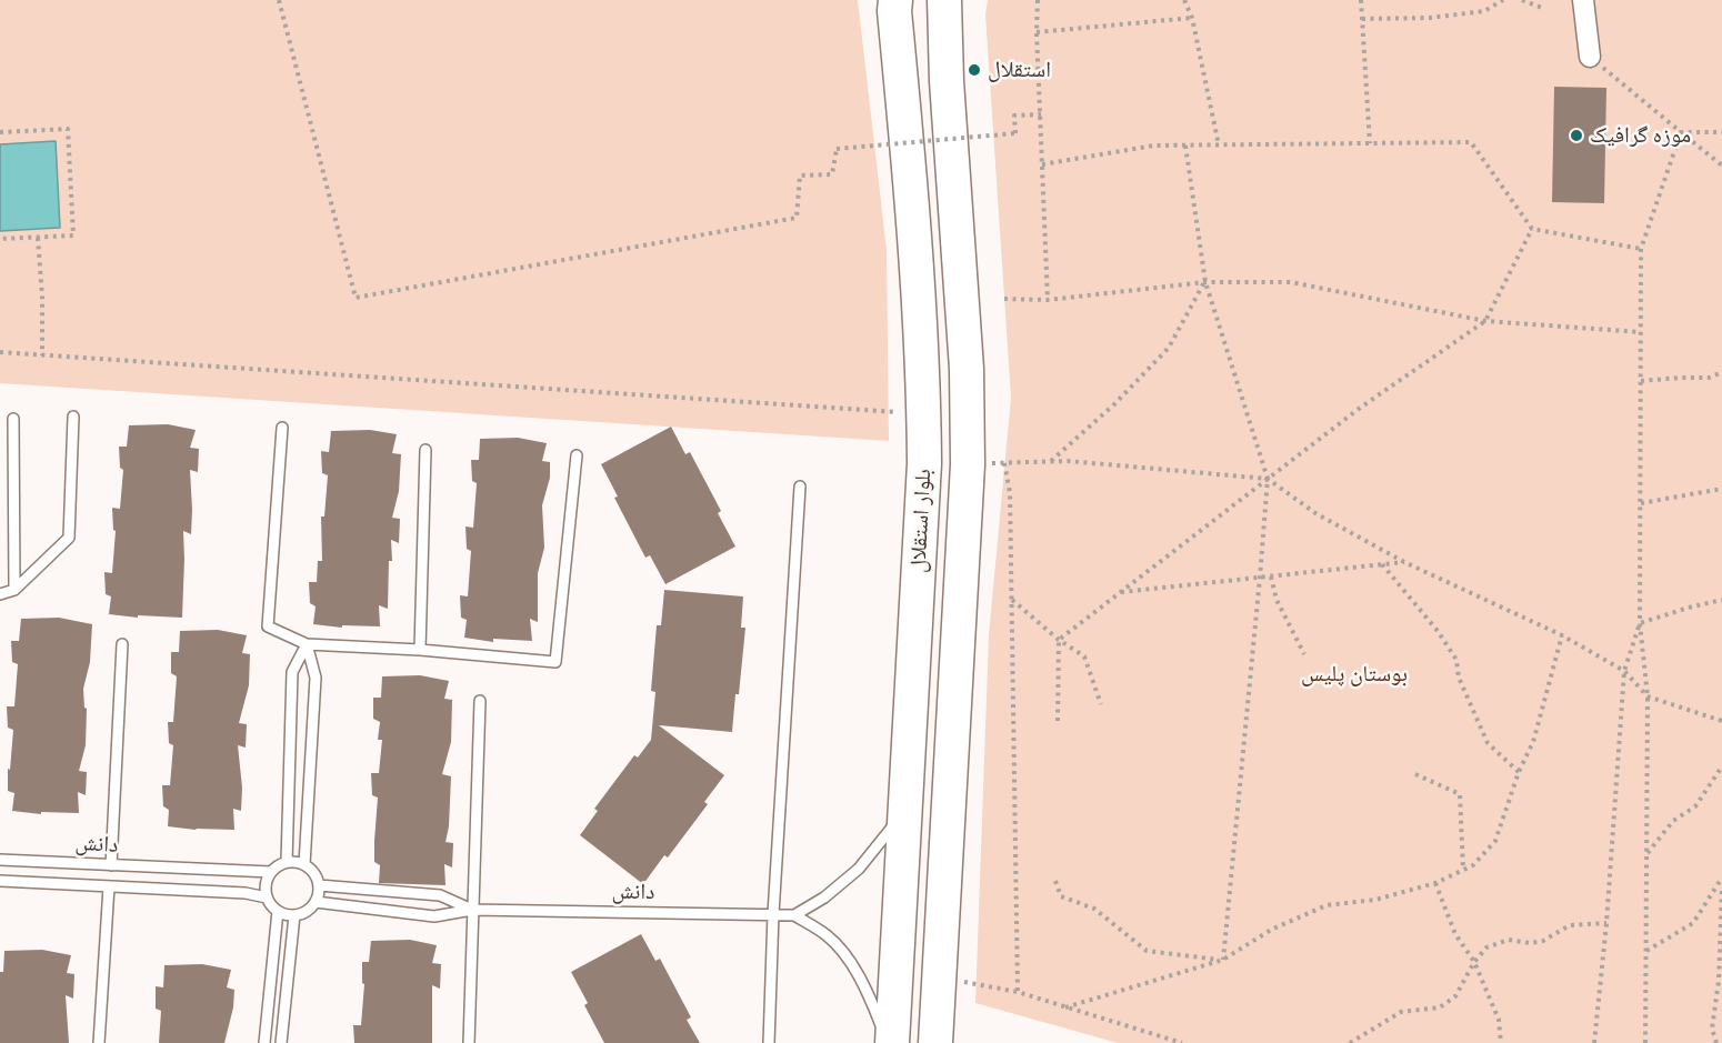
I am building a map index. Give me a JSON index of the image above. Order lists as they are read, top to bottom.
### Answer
{
  "streets": {
    "main road": ["بلوار استقلال"],
    "lane": ["دانش"]
  },
  "parks": ["بوستان پلیس"],
  "places": ["استقلال", "موزه گرافیک"]
}
